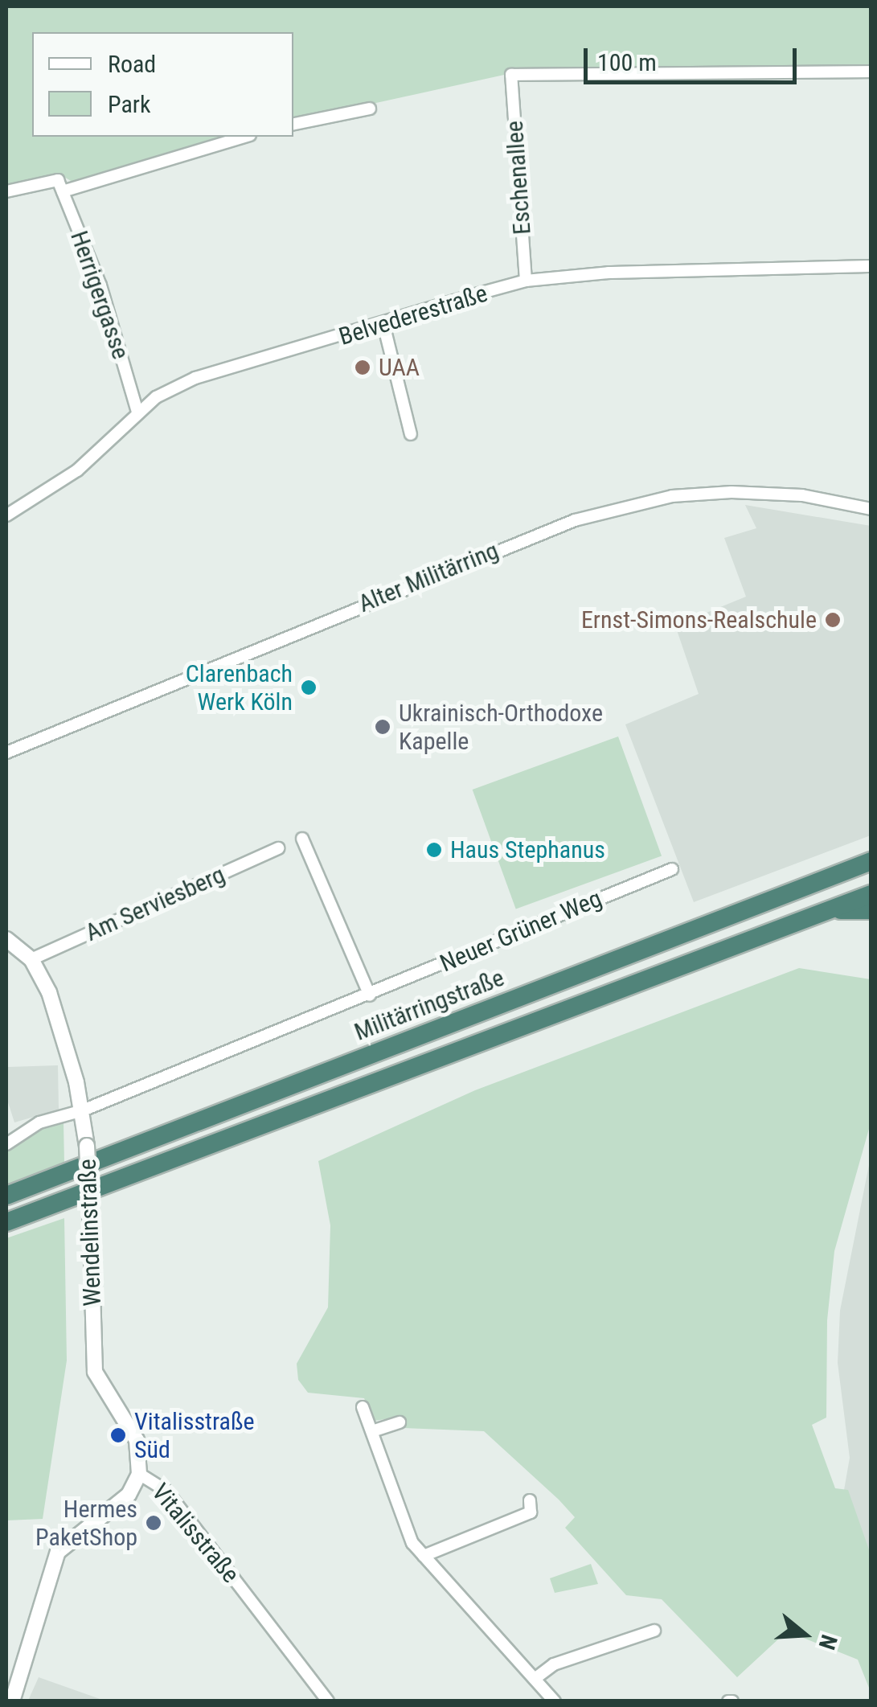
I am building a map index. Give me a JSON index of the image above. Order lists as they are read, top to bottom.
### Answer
{
  "streets": {
    "highway": ["Militärringstraße"],
    "street": [
      "Eschenallee",
      "Herrigergasse",
      "Belvederestraße",
      "Alter Militärring",
      "Am Serviesberg",
      "Neuer Grüner Weg",
      "Wendelinstraße",
      "Vitalisstraße"
    ]
  },
  "crossings": [
    ["Eschenallee", "Belvederestraße"],
    ["Herrigergasse", "Belvederestraße"],
    ["Am Serviesberg", "Wendelinstraße"],
    ["Neuer Grüner Weg", "Wendelinstraße"],
    ["Wendelinstraße", "Vitalisstraße"]
  ],
  "places": [
    "UAA",
    "Ernst-Simons-Realschule",
    "Clarenbach Werk Köln",
    "Ukrainisch-Orthodoxe Kapelle",
    "Haus Stephanus",
    "Vitalisstraße Süd",
    "Hermes PaketShop"
  ],
  "legend": ["Road", "Park"],
  "scale_bar": "100 m",
  "north": "right"
}
